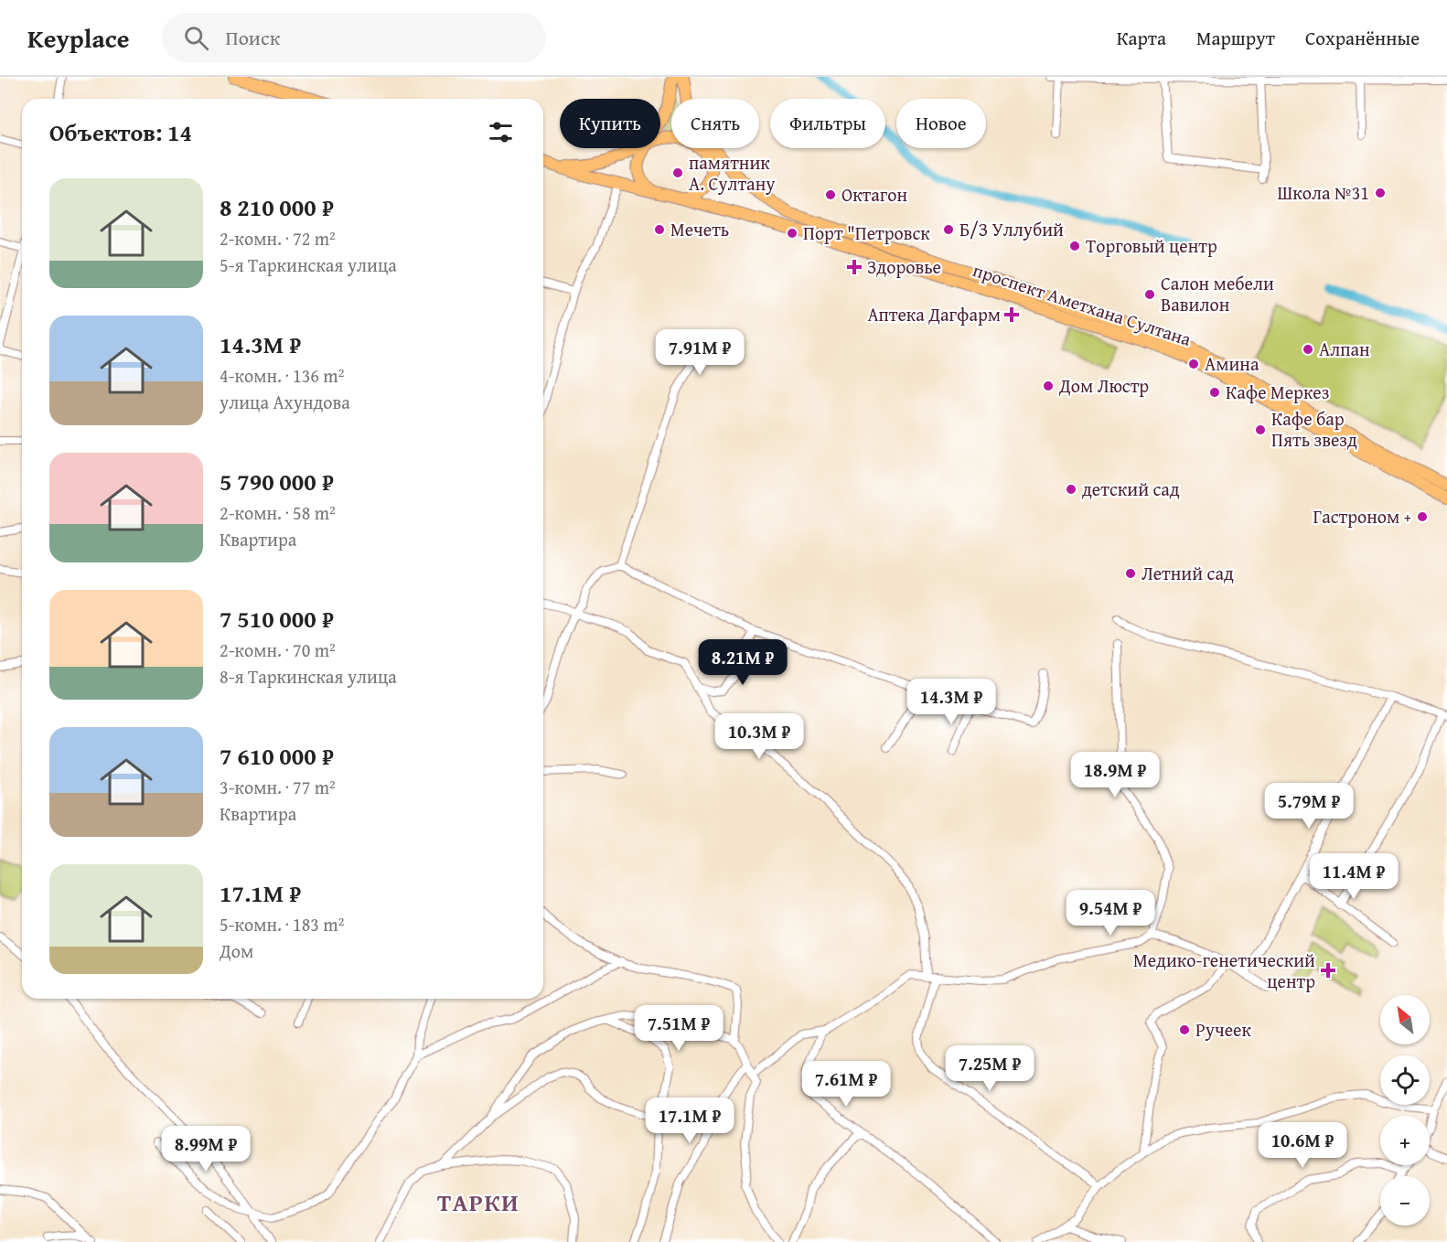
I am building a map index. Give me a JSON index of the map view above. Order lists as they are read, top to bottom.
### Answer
{
  "streets": {
    "main road": ["проспект Аметхана Султана"]
  },
  "districts": ["ТАРКИ"],
  "places": {
    "other": [
      "памятник А. Султану",
      "Школа №31",
      "Октагон",
      "Мечеть",
      "Б/З Уллубий",
      "Порт \"Петровск",
      "Торговый центр",
      "Салон мебели Вавилон",
      "Алпан",
      "Амина",
      "Дом Люстр",
      "Кафе Меркез",
      "Кафе бар Пять звезд",
      "детский сад",
      "Гастроном +",
      "Летний сад",
      "Ручеек"
    ],
    "health": ["Здоровье", "Аптека Дагфарм", "Медико-генетический центр"]
  },
  "north": "top left",
  "page": {
    "header": "Keyplace",
    "search": "Поиск",
    "nav": ["Карта", "Маршрут", "Сохранённые"],
    "chip": [
      "Купить",
      "Снять",
      "Фильтры",
      "Новое"
    ],
    "heading": "Объектов: 14",
    "list": [
      {
        "name": "8 210 000 ₽",
        "note": "2-комн. · 72 m² · 5-я Таркинская улица"
      },
      {
        "name": "14.3M ₽",
        "note": "4-комн. · 136 m² · улица Ахундова"
      },
      {
        "name": "5 790 000 ₽",
        "note": "2-комн. · 58 m² · Квартира"
      },
      {
        "name": "7 510 000 ₽",
        "note": "2-комн. · 70 m² · 8-я Таркинская улица"
      },
      {
        "name": "7 610 000 ₽",
        "note": "3-комн. · 77 m² · Квартира"
      },
      {
        "name": "17.1M ₽",
        "note": "5-комн. · 183 m² · Дом"
      }
    ],
    "price": [
      "7.91M ₽",
      "8.21M ₽",
      "14.3M ₽",
      "10.3M ₽",
      "18.9M ₽",
      "5.79M ₽",
      "11.4M ₽",
      "9.54M ₽",
      "7.51M ₽",
      "7.25M ₽",
      "7.61M ₽",
      "17.1M ₽",
      "10.6M ₽",
      "8.99M ₽"
    ],
    "map_buttons": ["+", "−"]
  }
}
